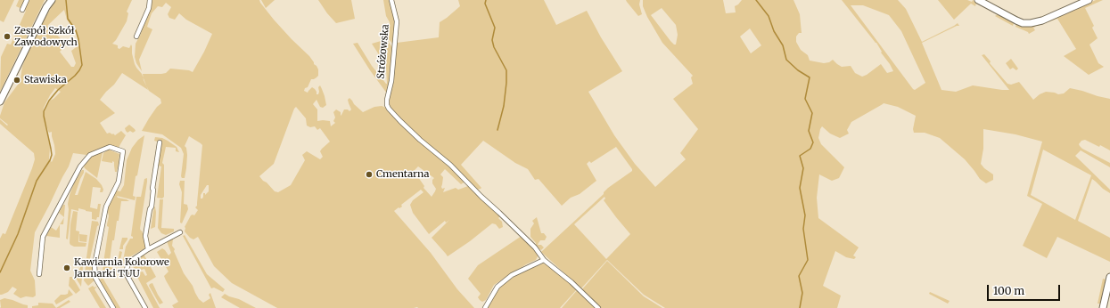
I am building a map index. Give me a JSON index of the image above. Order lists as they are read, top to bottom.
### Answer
{
  "streets": {
    "street": ["Stróżowska"]
  },
  "places": [
    "Zespół Szkół Zawodowych",
    "Stawiska",
    "Cmentarna",
    "Kawiarnia Kolorowe Jarmarki TUU"
  ],
  "scale_bar": "100 m"
}
